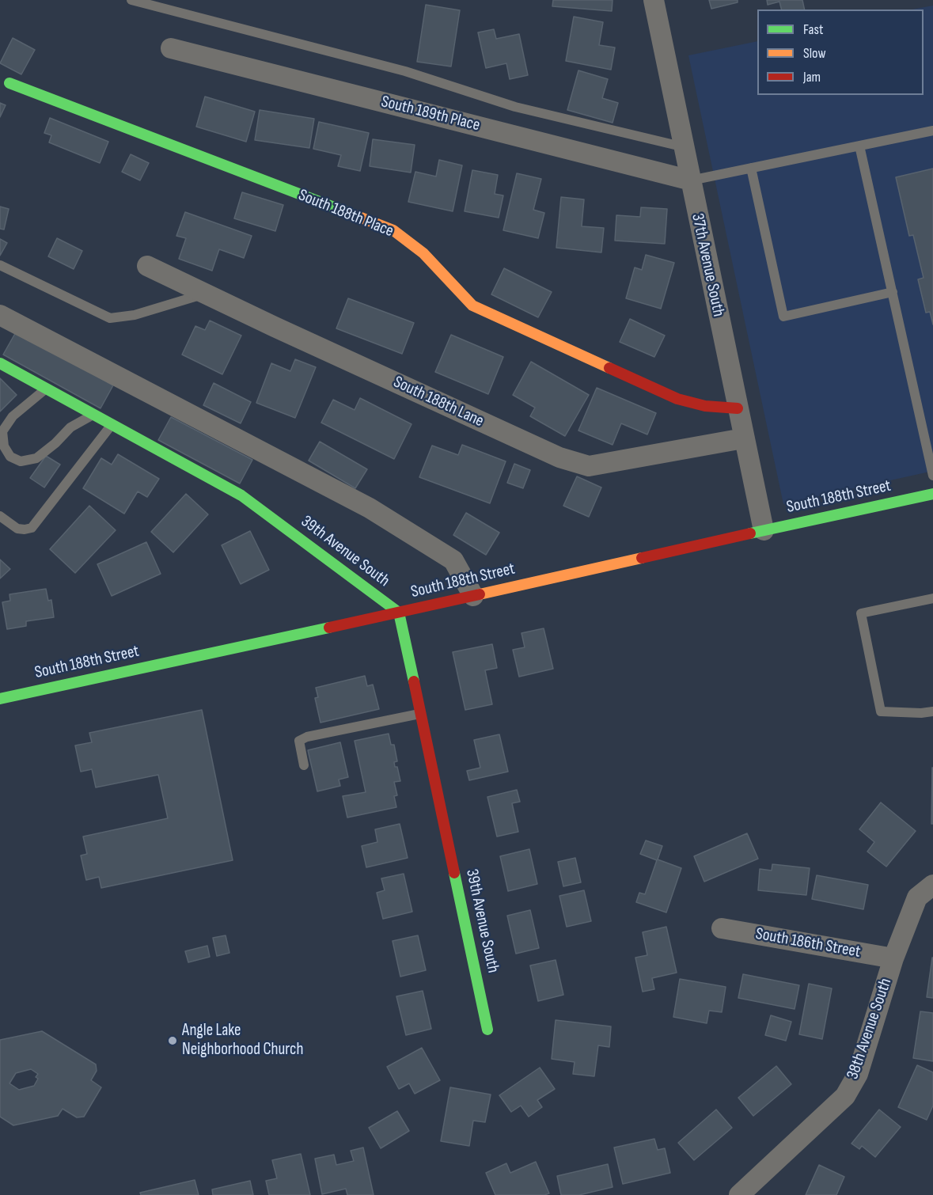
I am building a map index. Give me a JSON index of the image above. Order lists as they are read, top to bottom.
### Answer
{
  "streets": {
    "street": [
      "South 189th Place",
      "South 188th Place",
      "37th Avenue South",
      "South 188th Lane",
      "South 188th Street",
      "39th Avenue South",
      "South 186th Street",
      "38th Avenue South"
    ]
  },
  "crossings": [
    ["South 189th Place", "37th Avenue South"],
    ["South 188th Place", "37th Avenue South"],
    ["37th Avenue South", "South 188th Lane"],
    ["37th Avenue South", "South 188th Street"],
    ["South 188th Street", "39th Avenue South"],
    ["South 186th Street", "38th Avenue South"]
  ],
  "places": ["Angle Lake Neighborhood Church"],
  "legend": ["Fast", "Slow", "Jam"]
}
